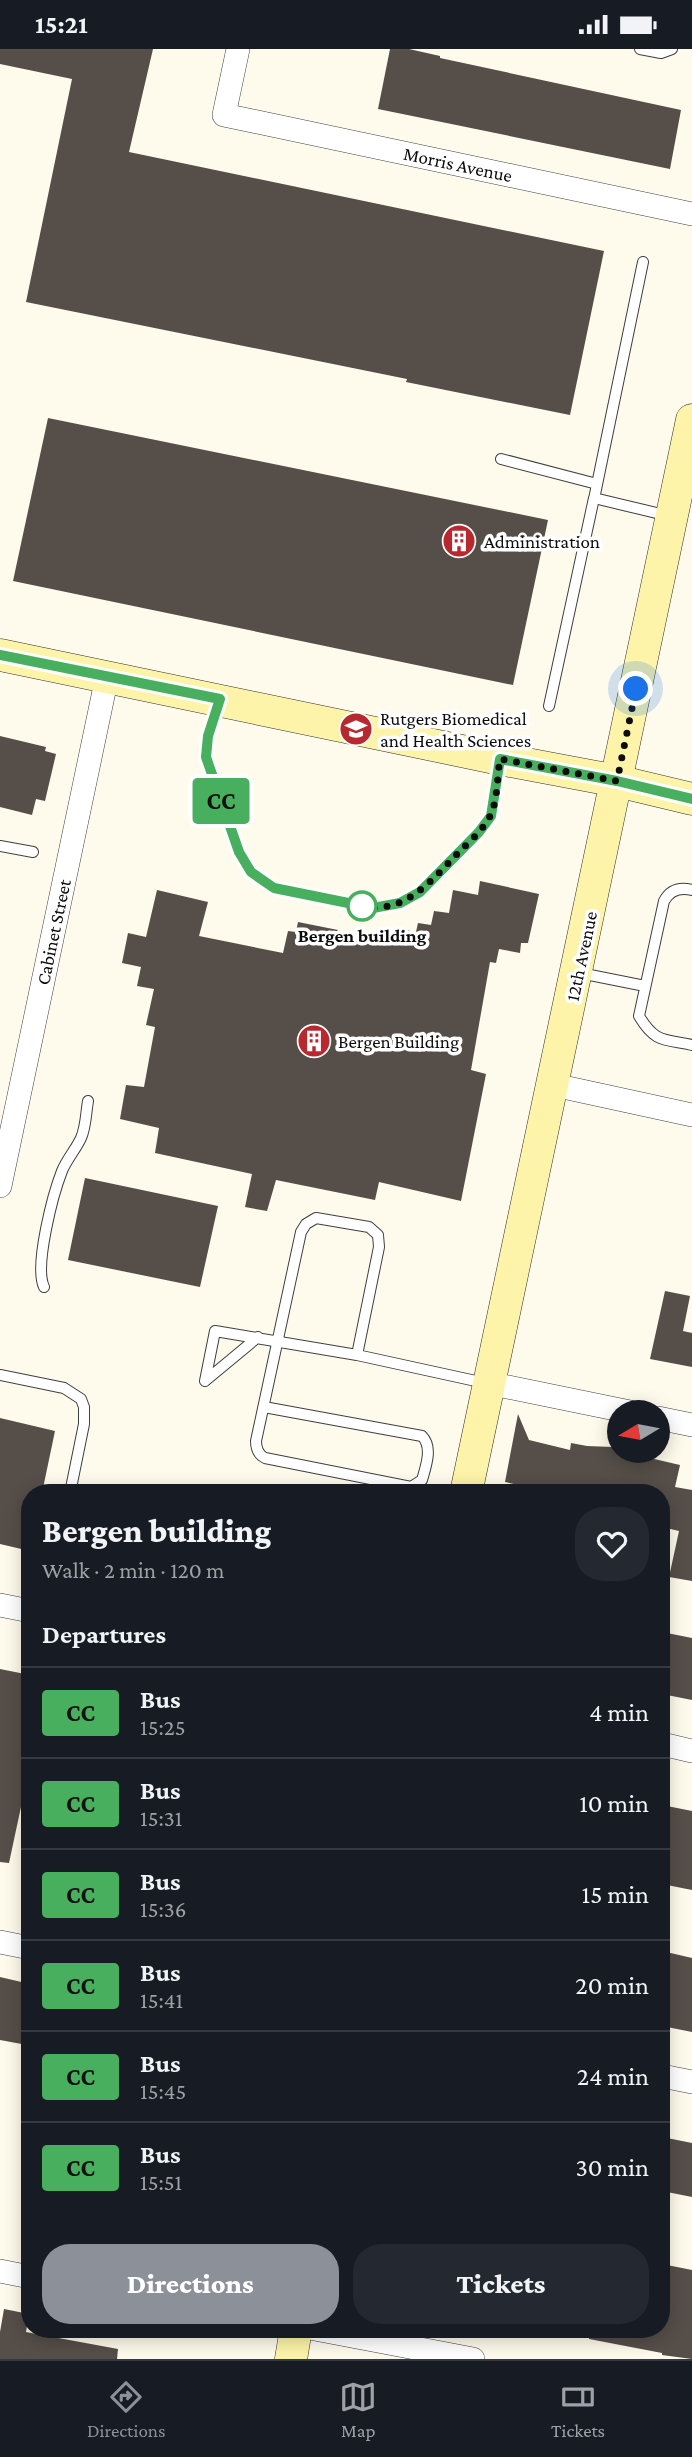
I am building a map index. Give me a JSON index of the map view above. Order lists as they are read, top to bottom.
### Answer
{
  "streets": {
    "street": ["Morris Avenue", "Cabinet Street", "12th Avenue"]
  },
  "places": {
    "building": ["Administration", "Bergen Building"],
    "school or university": ["Rutgers Biomedical and Health Sciences"],
    "other": ["Bergen building"]
  },
  "lines": ["bus line CC"],
  "north": "left",
  "page": {
    "status": "15:21",
    "on_map": "CC",
    "heading": [
      ["Bergen building", "Walk · 2 min · 120 m"],
      "Departures"
    ],
    "list": [
      {
        "mark": "CC",
        "name": "Bus",
        "note": "15:25",
        "value": "4 min"
      },
      {
        "mark": "CC",
        "name": "Bus",
        "note": "15:31",
        "value": "10 min"
      },
      {
        "mark": "CC",
        "name": "Bus",
        "note": "15:36",
        "value": "15 min"
      },
      {
        "mark": "CC",
        "name": "Bus",
        "note": "15:41",
        "value": "20 min"
      },
      {
        "mark": "CC",
        "name": "Bus",
        "note": "15:45",
        "value": "24 min"
      },
      {
        "mark": "CC",
        "name": "Bus",
        "note": "15:51",
        "value": "30 min"
      }
    ],
    "buttons": ["Directions", "Tickets"],
    "tabs": ["Directions", "Map", "Tickets"]
  }
}
